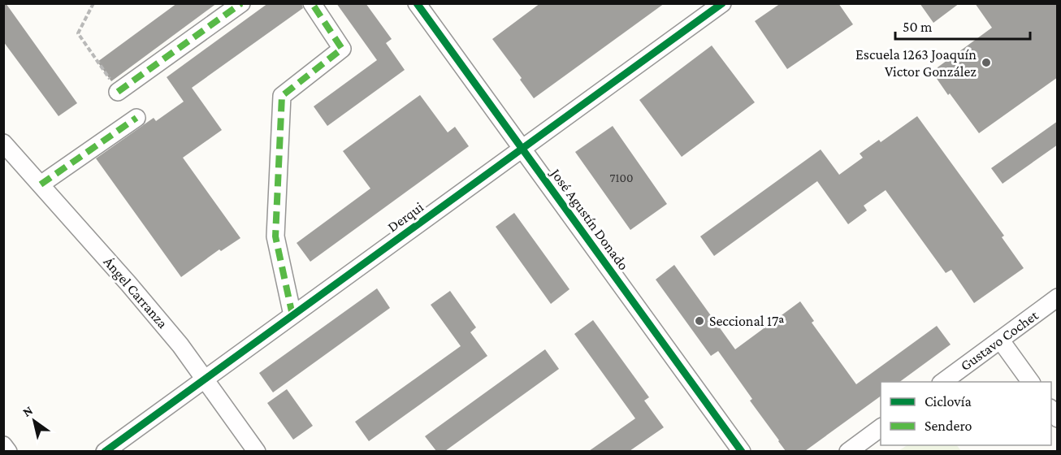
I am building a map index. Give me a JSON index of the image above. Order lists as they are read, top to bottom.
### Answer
{
  "streets": {
    "street": [
      "Derqui",
      "José Agustín Donado",
      "Ángel Carranza",
      "Gustavo Cochet"
    ]
  },
  "crossings": [
    ["Derqui", "José Agustín Donado"],
    ["Derqui", "Ángel Carranza"]
  ],
  "places": ["Escuela 1263 Joaquín Victor González", "Seccional 17ª"],
  "house_numbers": ["7100"],
  "legend": ["Ciclovía", "Sendero"],
  "scale_bar": "50 m",
  "north": "top left"
}
